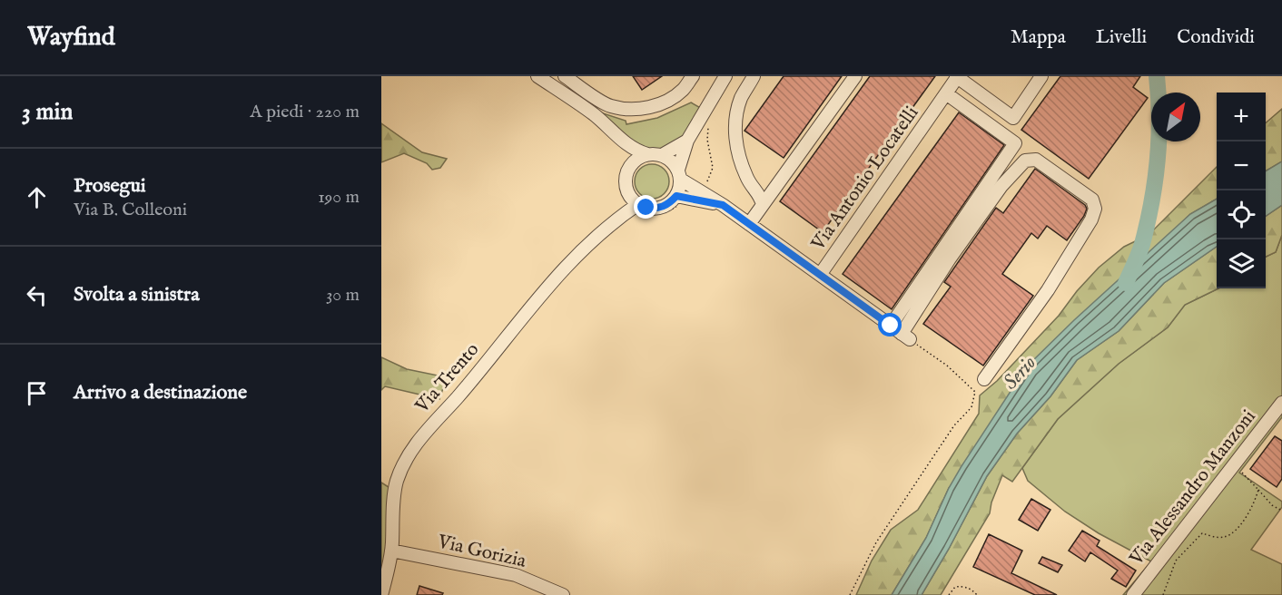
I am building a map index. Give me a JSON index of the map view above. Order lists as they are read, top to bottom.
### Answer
{
  "streets": {
    "street": [
      "Via Antonio Locatelli",
      "Via Trento",
      "Via Alessandro Manzoni",
      "Via Gorizia"
    ]
  },
  "crossings": [
    ["Via Trento", "Via Gorizia"]
  ],
  "water": ["Serio"],
  "north": "top right",
  "page": {
    "header": "Wayfind",
    "nav": ["Mappa", "Livelli", "Condividi"],
    "heading": ["3 min", "A piedi · 220 m"],
    "map_buttons": ["+", "−"],
    "list": [
      ["Prosegui", "Via B. Colleoni", "190 m"],
      ["Svolta a sinistra", "30 m"],
      "Arrivo a destinazione"
    ]
  }
}
